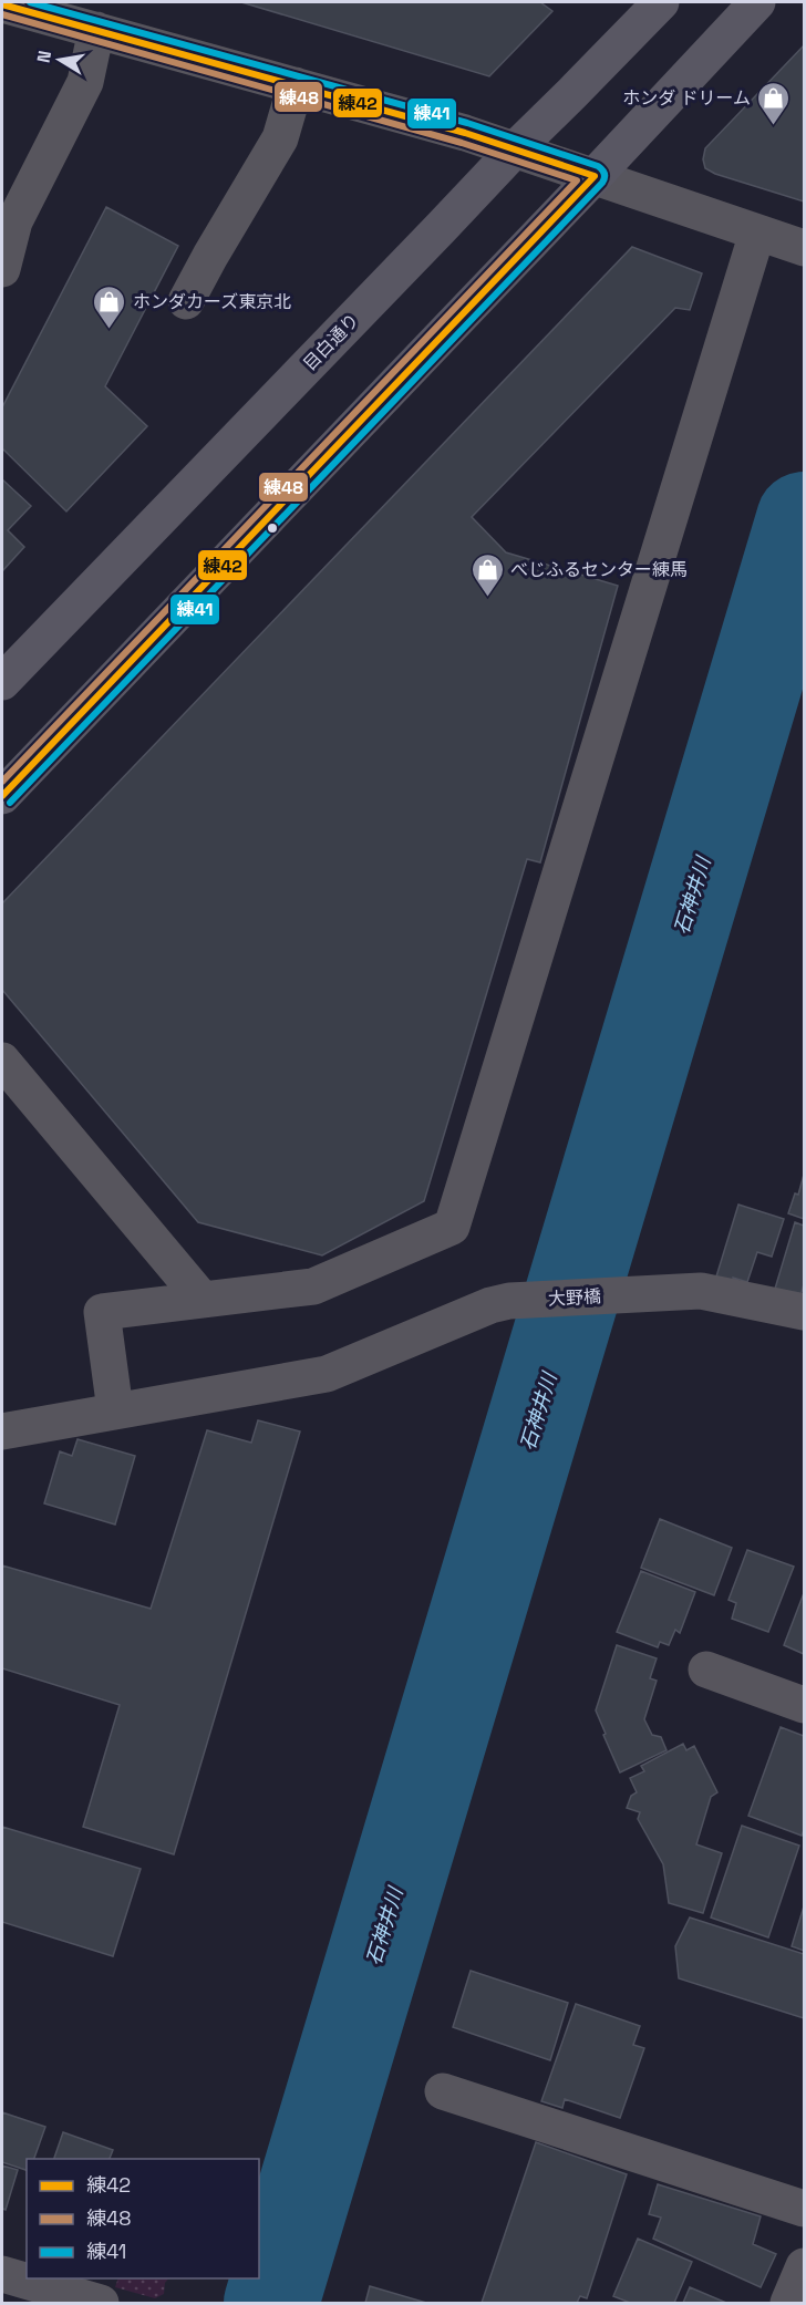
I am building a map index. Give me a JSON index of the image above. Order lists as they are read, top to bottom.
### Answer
{
  "streets": {
    "main road": ["目白通り"],
    "street": ["大野橋"]
  },
  "water": ["石神井川"],
  "places": {
    "shop": ["ホンダ ドリーム", "ホンダカーズ東京北", "べじふるセンター練馬"]
  },
  "lines": ["transit line 練41", "transit line 練42", "transit line 練48"],
  "legend": ["練42", "練48", "練41"],
  "north": "left"
}
